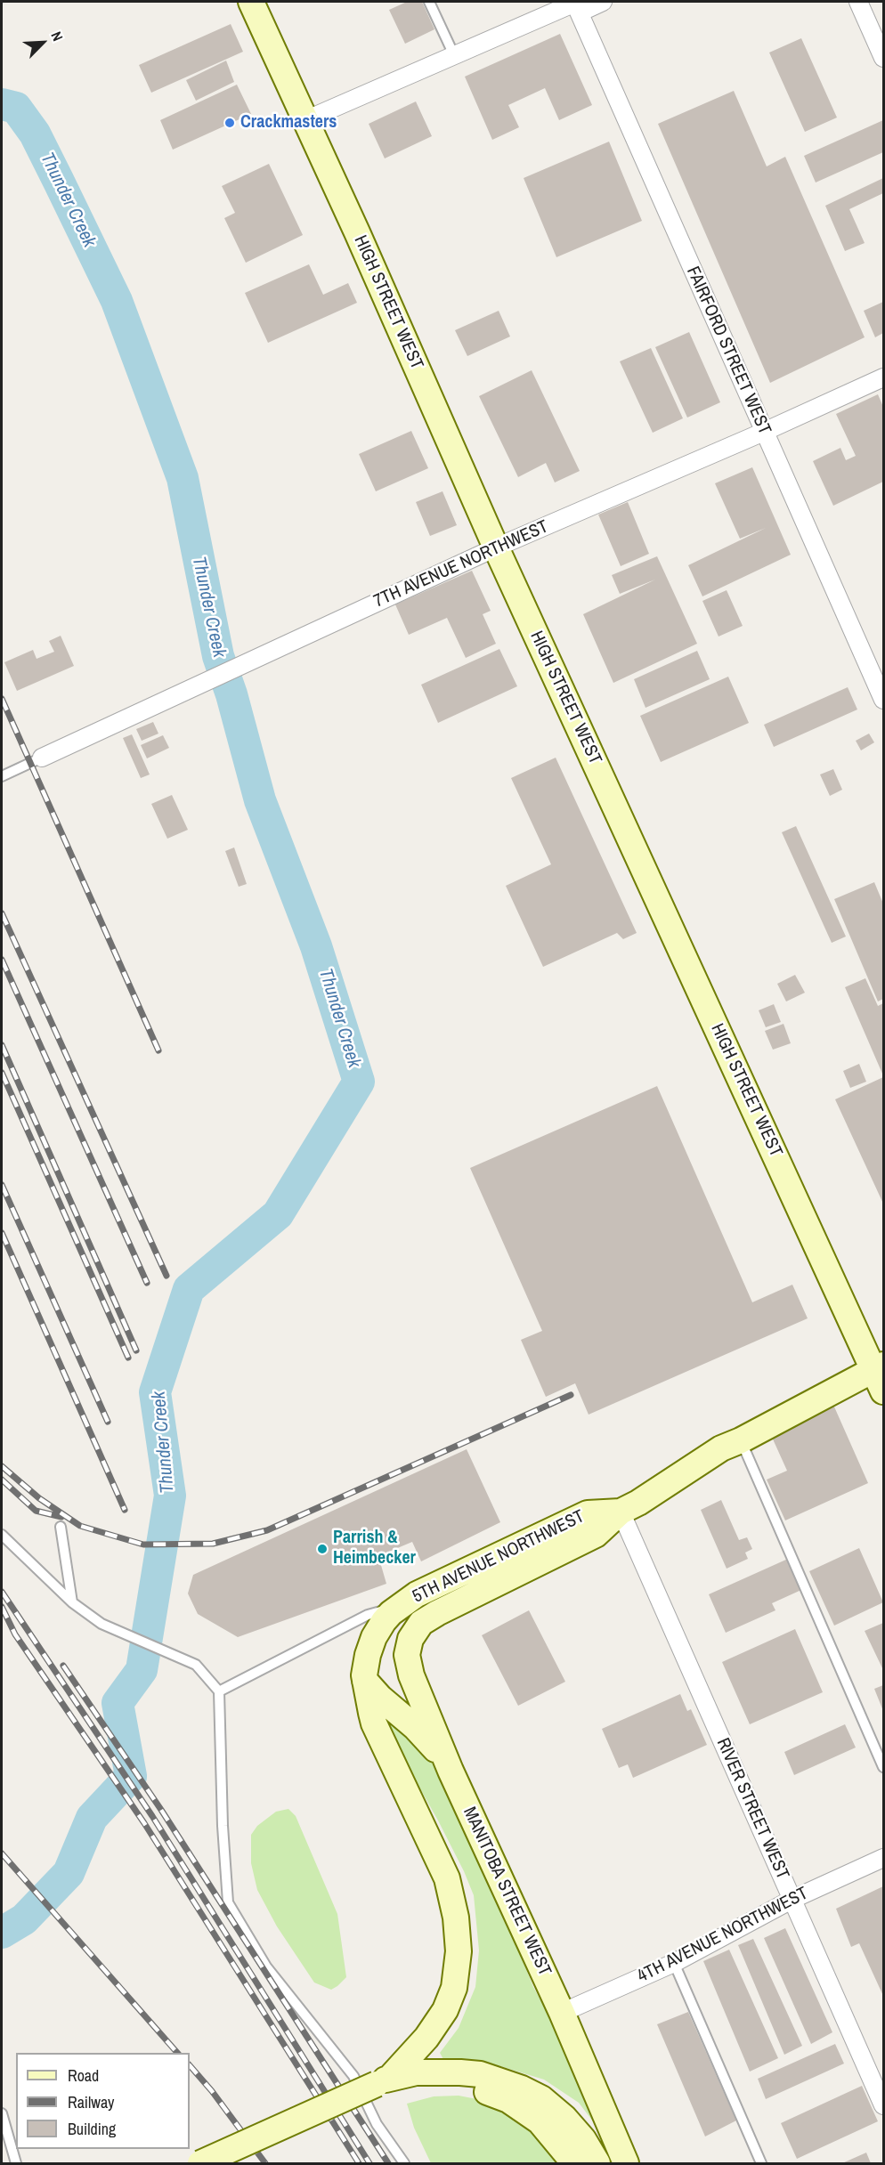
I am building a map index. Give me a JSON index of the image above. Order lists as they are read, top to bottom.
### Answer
{
  "streets": {
    "main road": ["HIGH STREET WEST", "5TH AVENUE NORTHWEST", "MANITOBA STREET WEST"],
    "street": [
      "FAIRFORD STREET WEST",
      "7TH AVENUE NORTHWEST",
      "RIVER STREET WEST",
      "4TH AVENUE NORTHWEST"
    ]
  },
  "crossings": [
    ["HIGH STREET WEST", "7TH AVENUE NORTHWEST"],
    ["HIGH STREET WEST", "5TH AVENUE NORTHWEST"],
    ["FAIRFORD STREET WEST", "7TH AVENUE NORTHWEST"],
    ["5TH AVENUE NORTHWEST", "RIVER STREET WEST"],
    ["5TH AVENUE NORTHWEST", "MANITOBA STREET WEST"],
    ["RIVER STREET WEST", "4TH AVENUE NORTHWEST"],
    ["MANITOBA STREET WEST", "4TH AVENUE NORTHWEST"]
  ],
  "water": ["Thunder Creek"],
  "places": ["Crackmasters", "Parrish & Heimbecker"],
  "legend": ["Road", "Railway", "Building"],
  "north": "top right"
}
